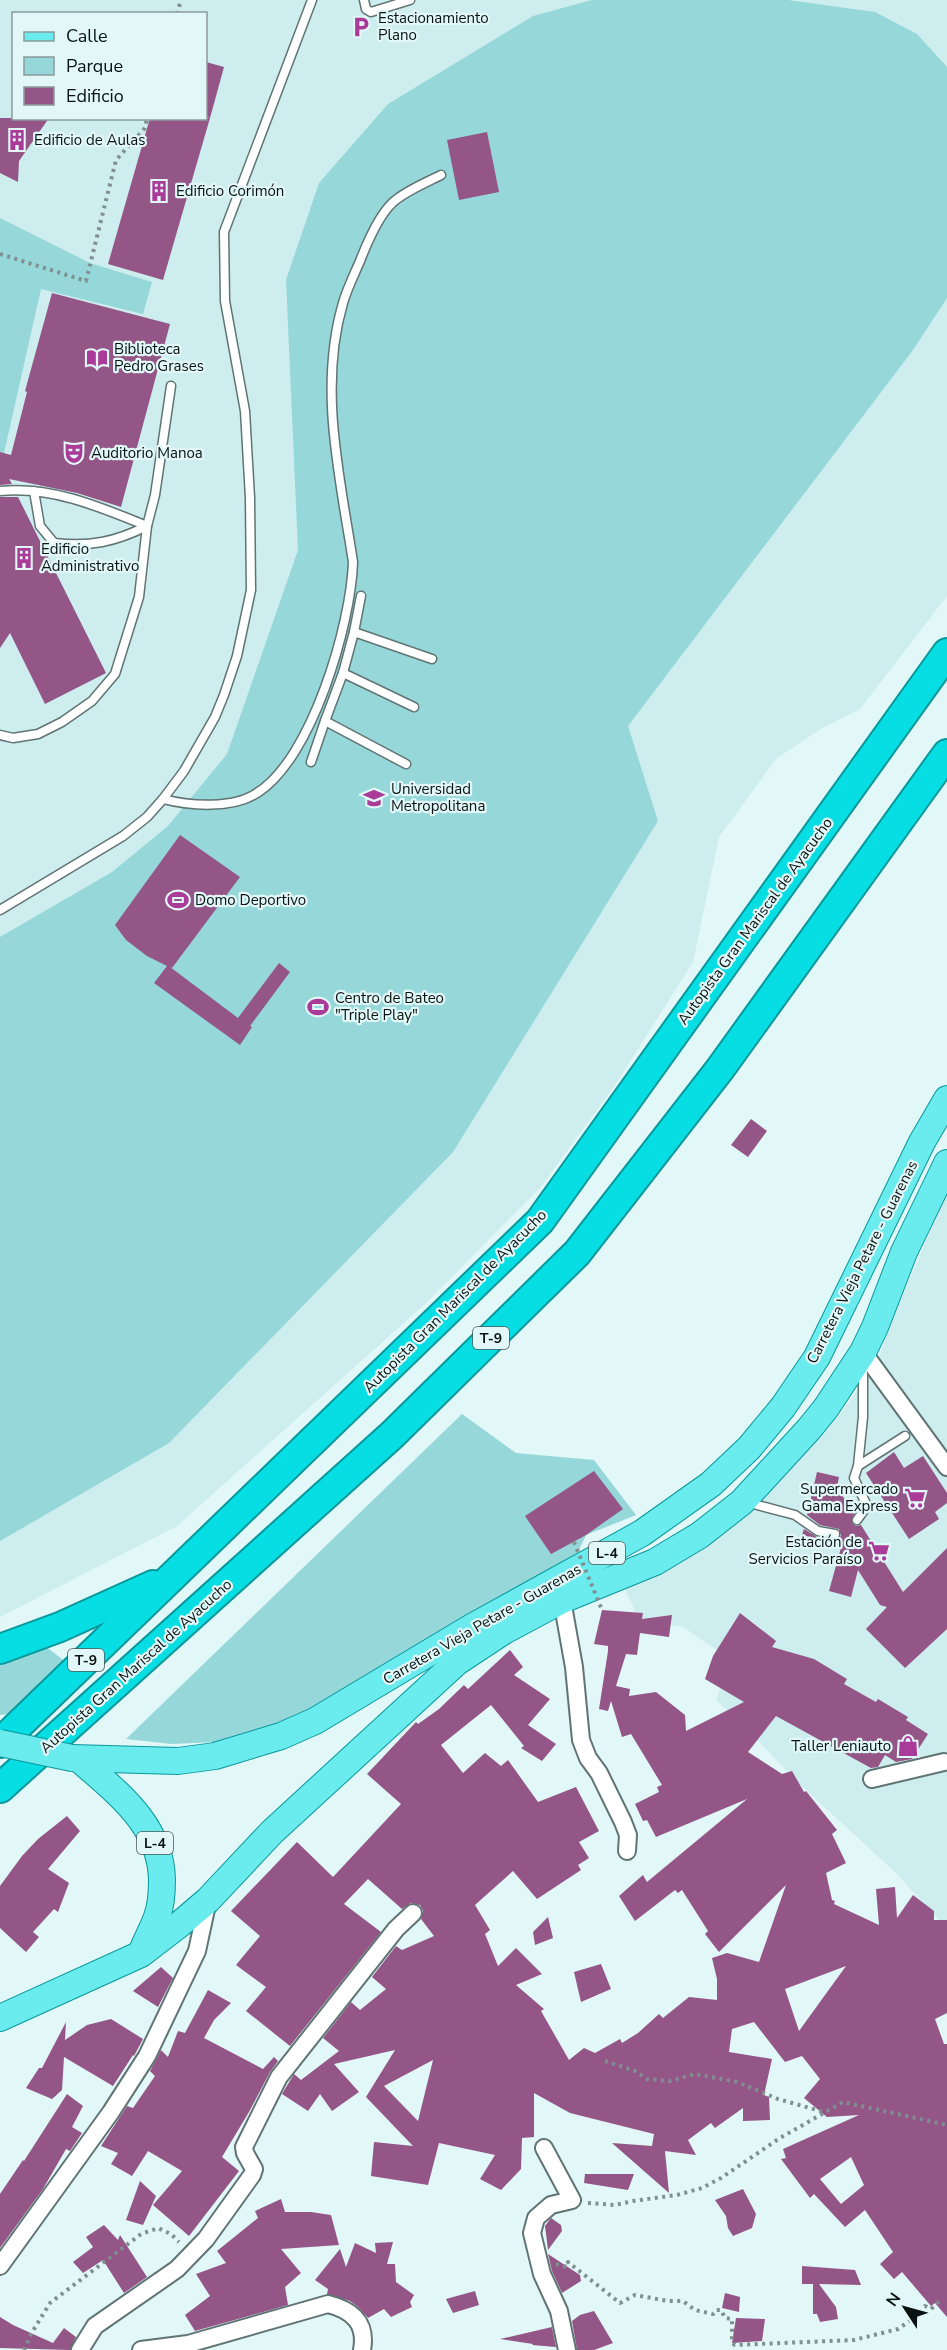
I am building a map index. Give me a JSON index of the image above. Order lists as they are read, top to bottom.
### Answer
{
  "streets": {
    "highway": ["Autopista Gran Mariscal de Ayacucho", "T-9"],
    "main road": ["Carretera Vieja Petare - Guarenas", "L-4"]
  },
  "crossings": [
    ["Autopista Gran Mariscal de Ayacucho", "L-4"],
    ["Carretera Vieja Petare - Guarenas", "L-4"]
  ],
  "places": {
    "parking": ["Estacionamiento Plano"],
    "building": ["Edificio de Aulas", "Edificio Corimón", "Edificio Administrativo"],
    "library": ["Biblioteca Pedro Grases"],
    "theatre": ["Auditorio Manoa"],
    "school or university": ["Universidad Metropolitana"],
    "sports": ["Domo Deportivo", "Centro de Bateo \"Triple Play\""],
    "supermarket": ["Supermercado Gama Express", "Estación de Servicios Paraíso"],
    "shop": ["Taller Leniauto"]
  },
  "legend": ["Calle", "Parque", "Edificio"],
  "north": "top left"
}
